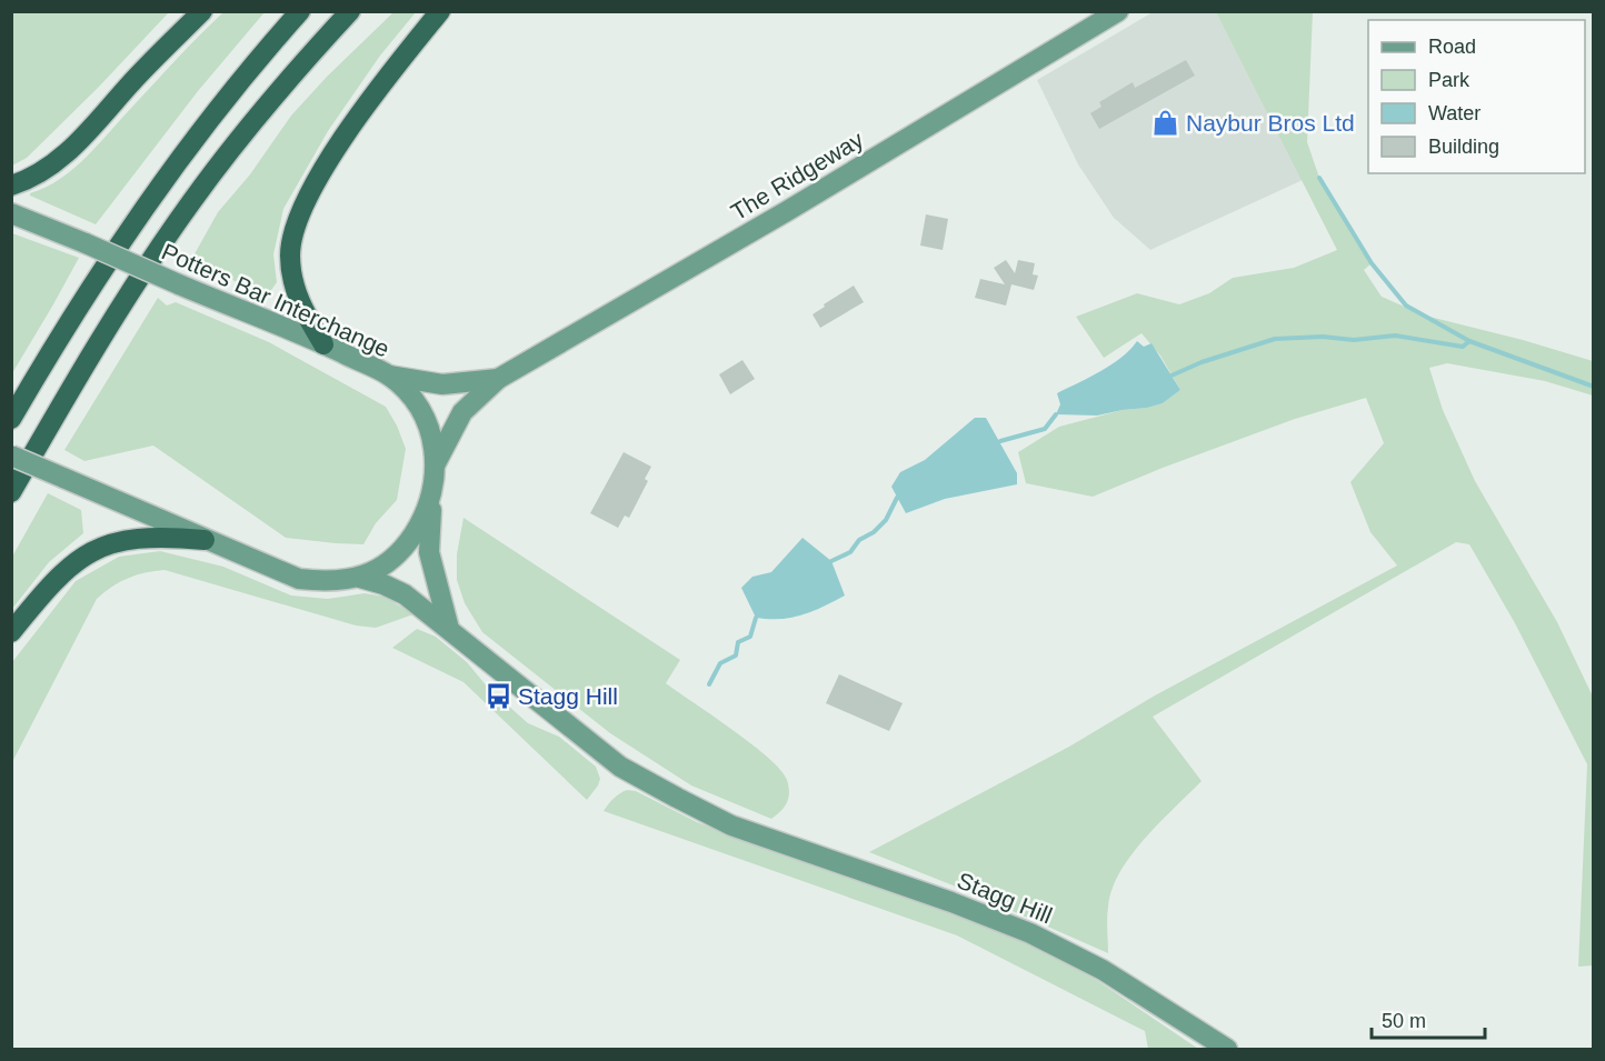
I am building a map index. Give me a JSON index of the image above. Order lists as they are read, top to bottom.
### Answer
{
  "streets": {
    "main road": ["The Ridgeway", "Potters Bar Interchange", "Stagg Hill"]
  },
  "crossings": [
    ["The Ridgeway", "Potters Bar Interchange"],
    ["Potters Bar Interchange", "Stagg Hill"]
  ],
  "places": {
    "shop": ["Naybur Bros Ltd"],
    "bus stop": ["Stagg Hill"]
  },
  "legend": [
    "Road",
    "Park",
    "Water",
    "Building"
  ],
  "scale_bar": "50 m"
}
